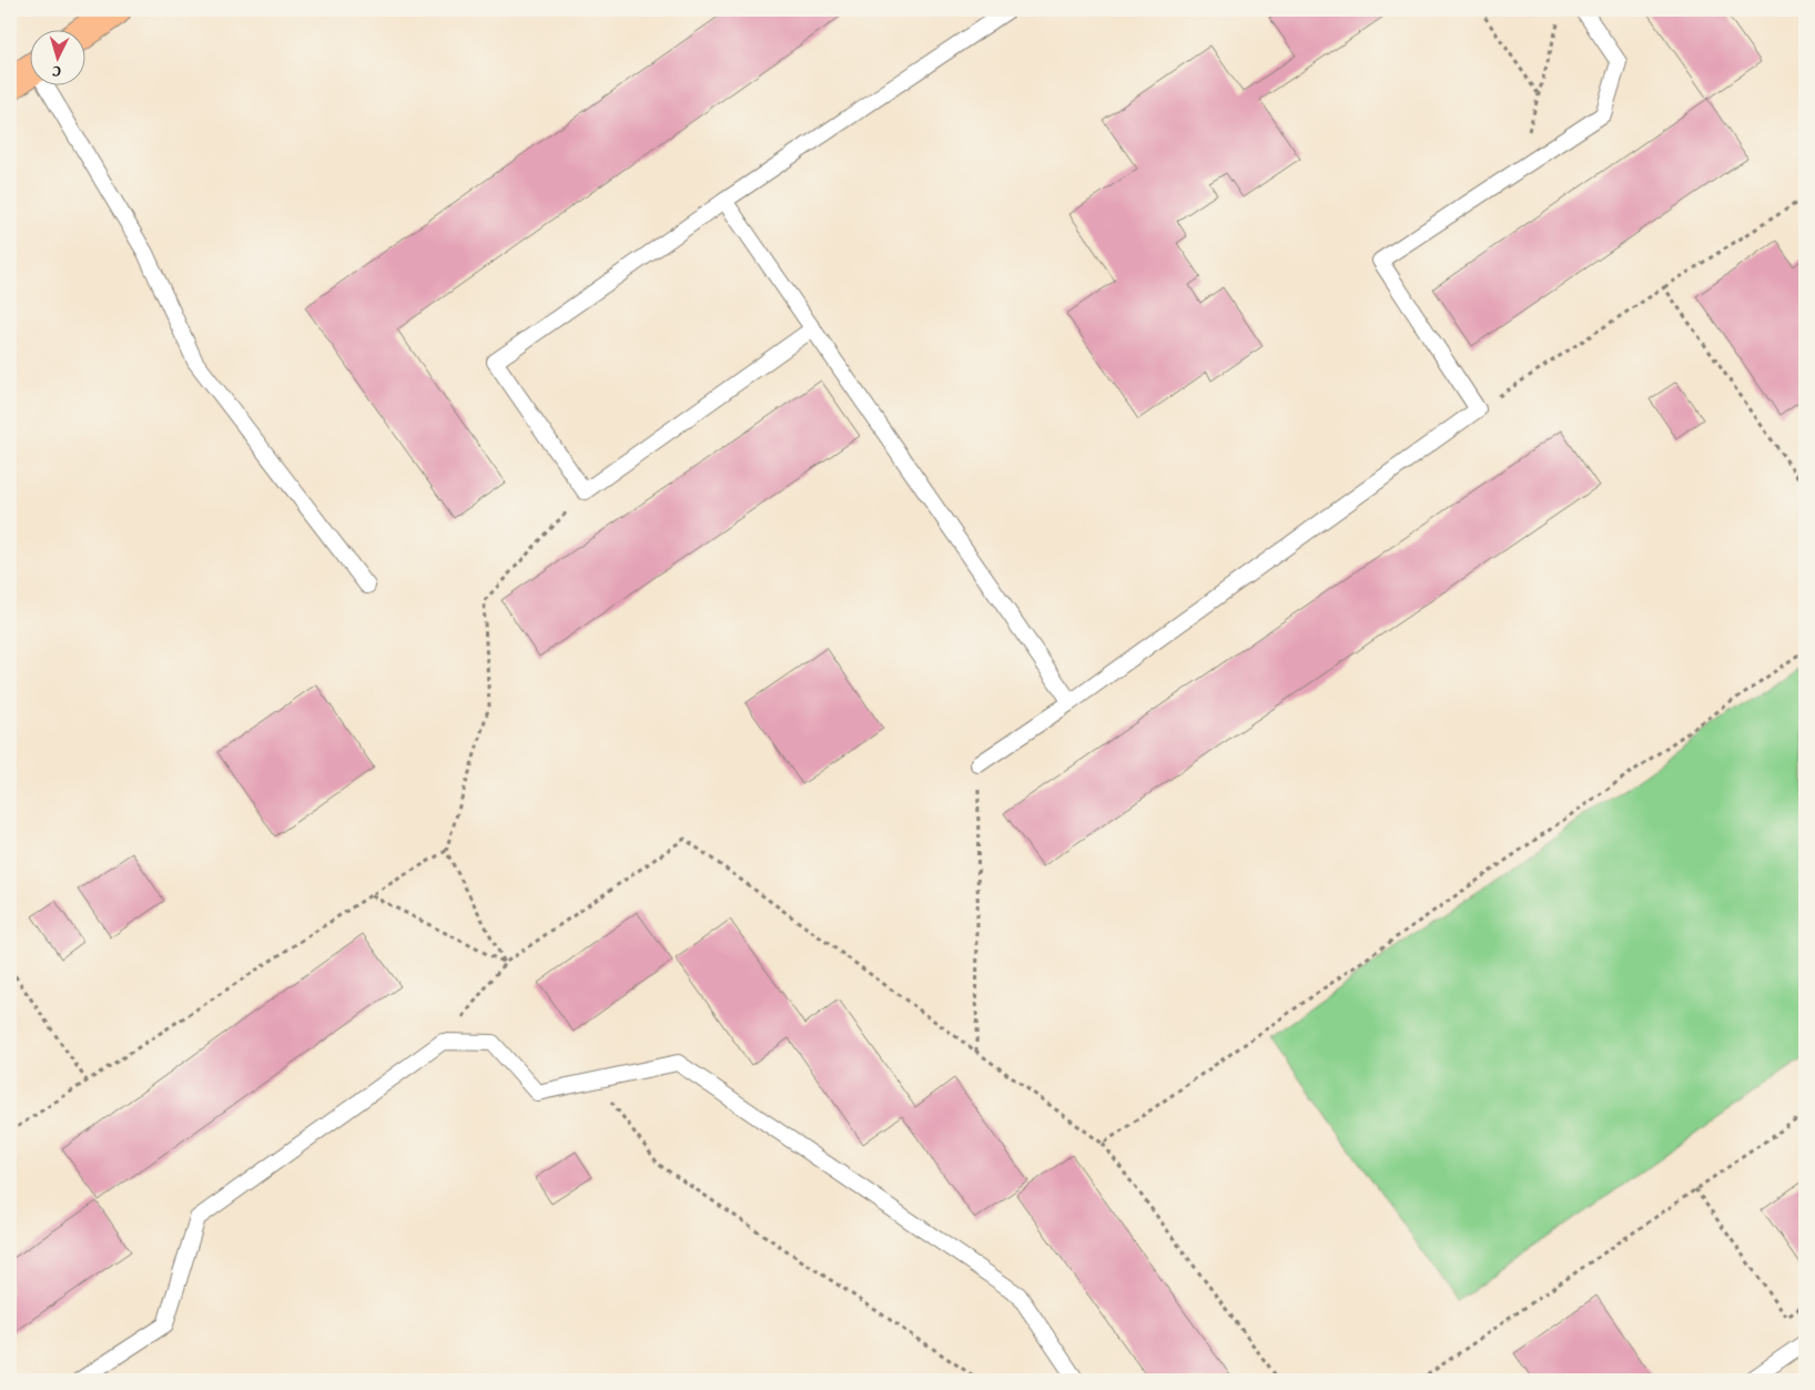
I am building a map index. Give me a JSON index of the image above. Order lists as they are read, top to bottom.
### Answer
{
  "north": "bottom"
}
